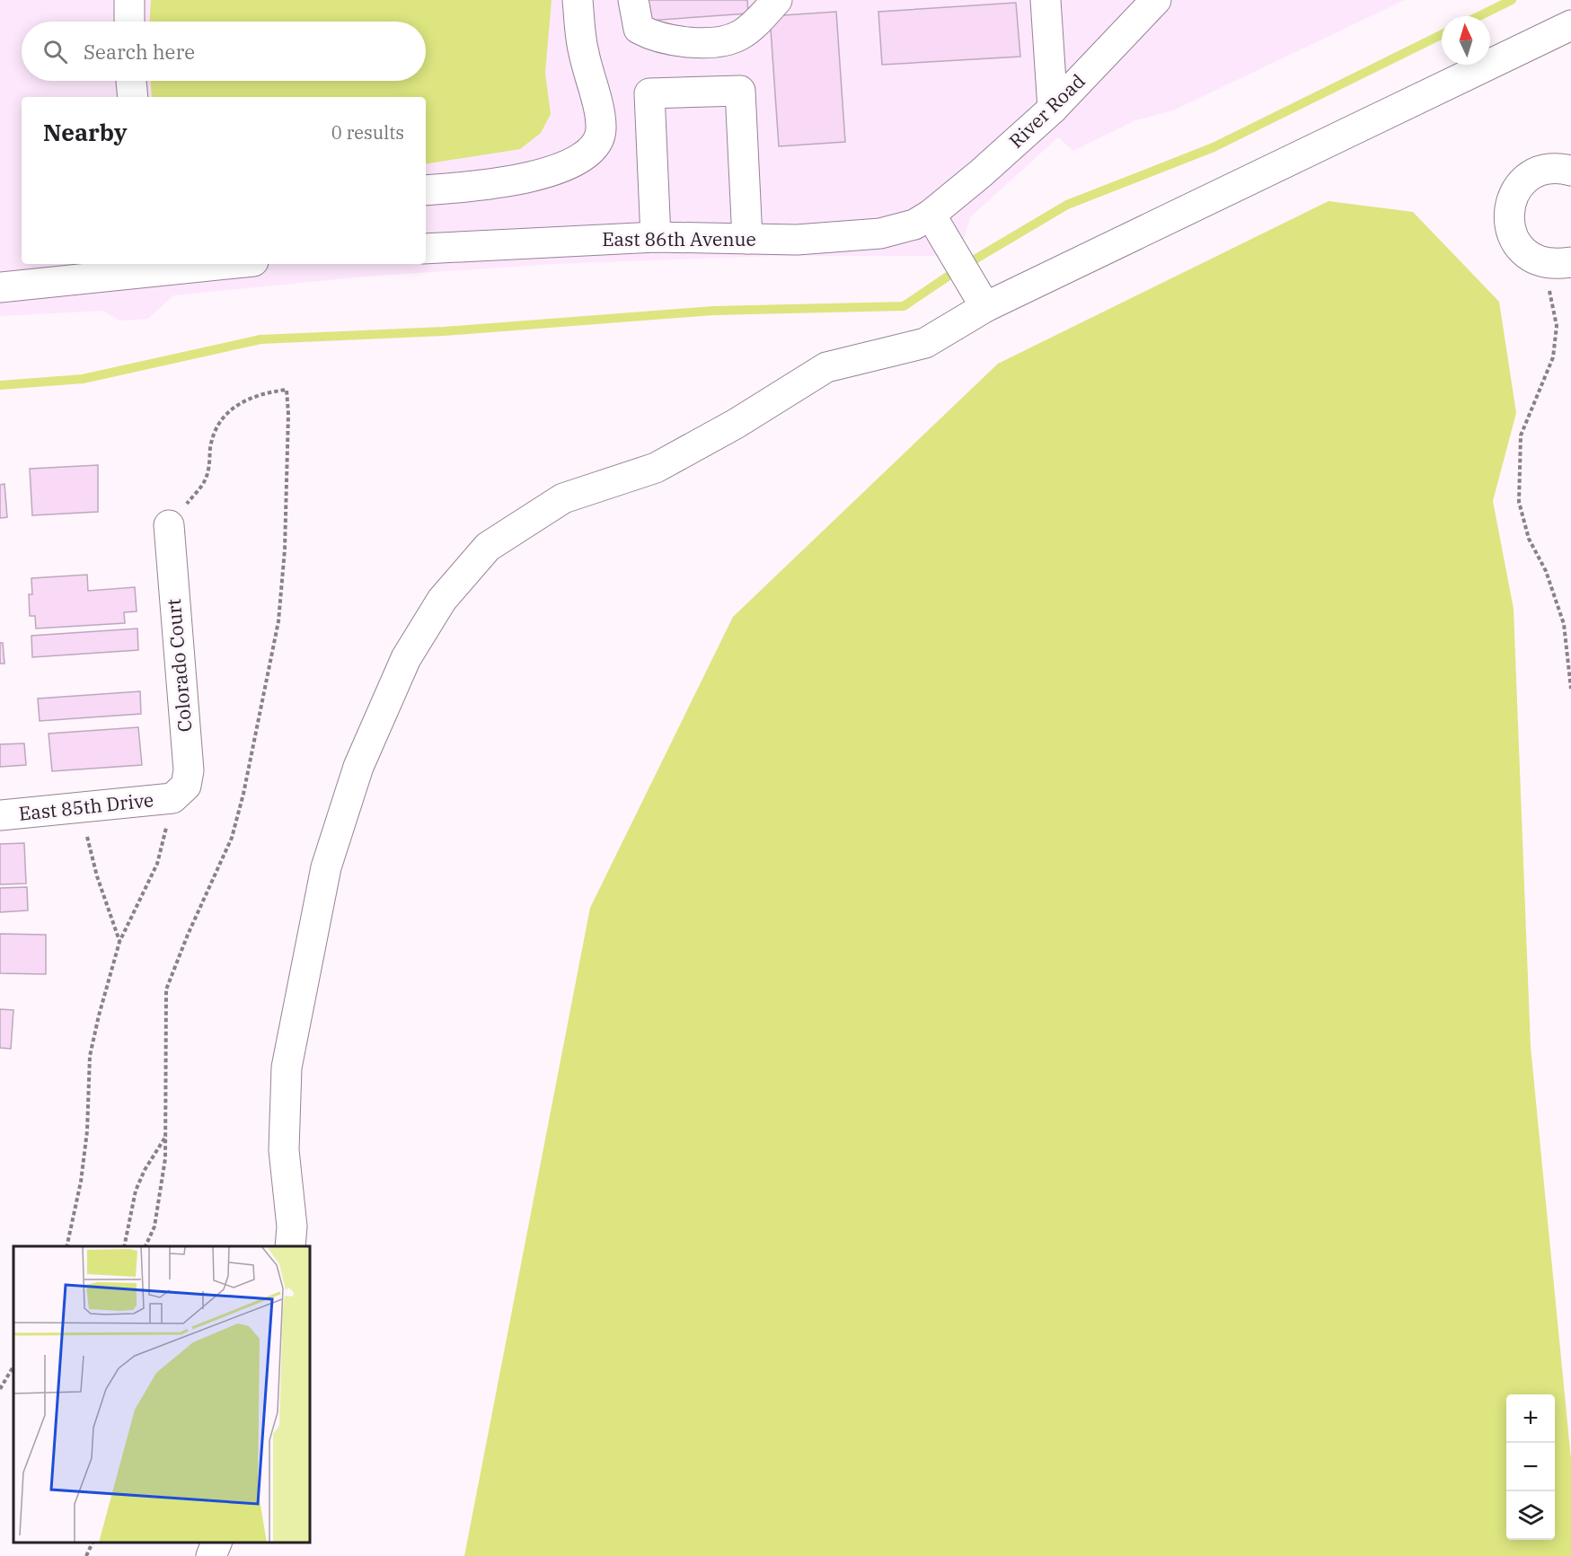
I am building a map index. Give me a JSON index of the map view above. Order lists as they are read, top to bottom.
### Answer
{
  "streets": {
    "street": [
      "River Road",
      "East 86th Avenue",
      "Colorado Court",
      "East 85th Drive"
    ]
  },
  "crossings": [
    ["River Road", "East 86th Avenue"],
    ["Colorado Court", "East 85th Drive"]
  ],
  "north": "top",
  "page": {
    "search": "Search here",
    "heading": ["Nearby", "0 results"],
    "map_buttons": ["+", "−"]
  }
}
